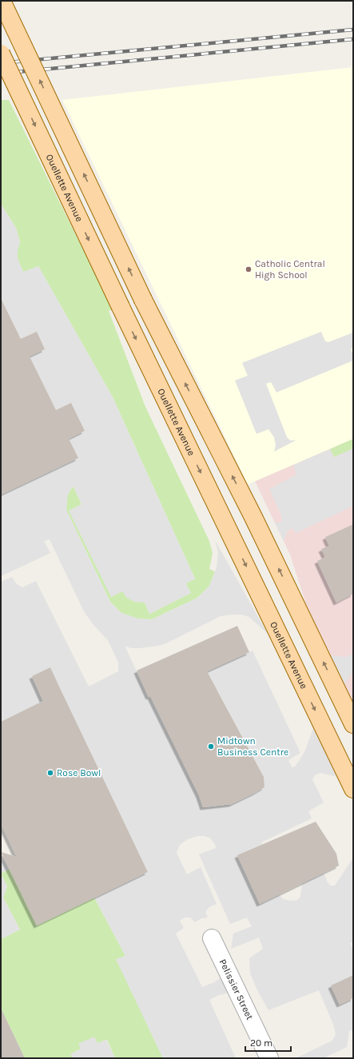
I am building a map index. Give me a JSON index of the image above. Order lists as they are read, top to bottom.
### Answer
{
  "streets": {
    "main road": ["Ouellette Avenue"],
    "street": ["Pelissier Street"]
  },
  "places": ["Catholic Central High School", "Midtown Business Centre", "Rose Bowl"],
  "scale_bar": "20 m"
}
